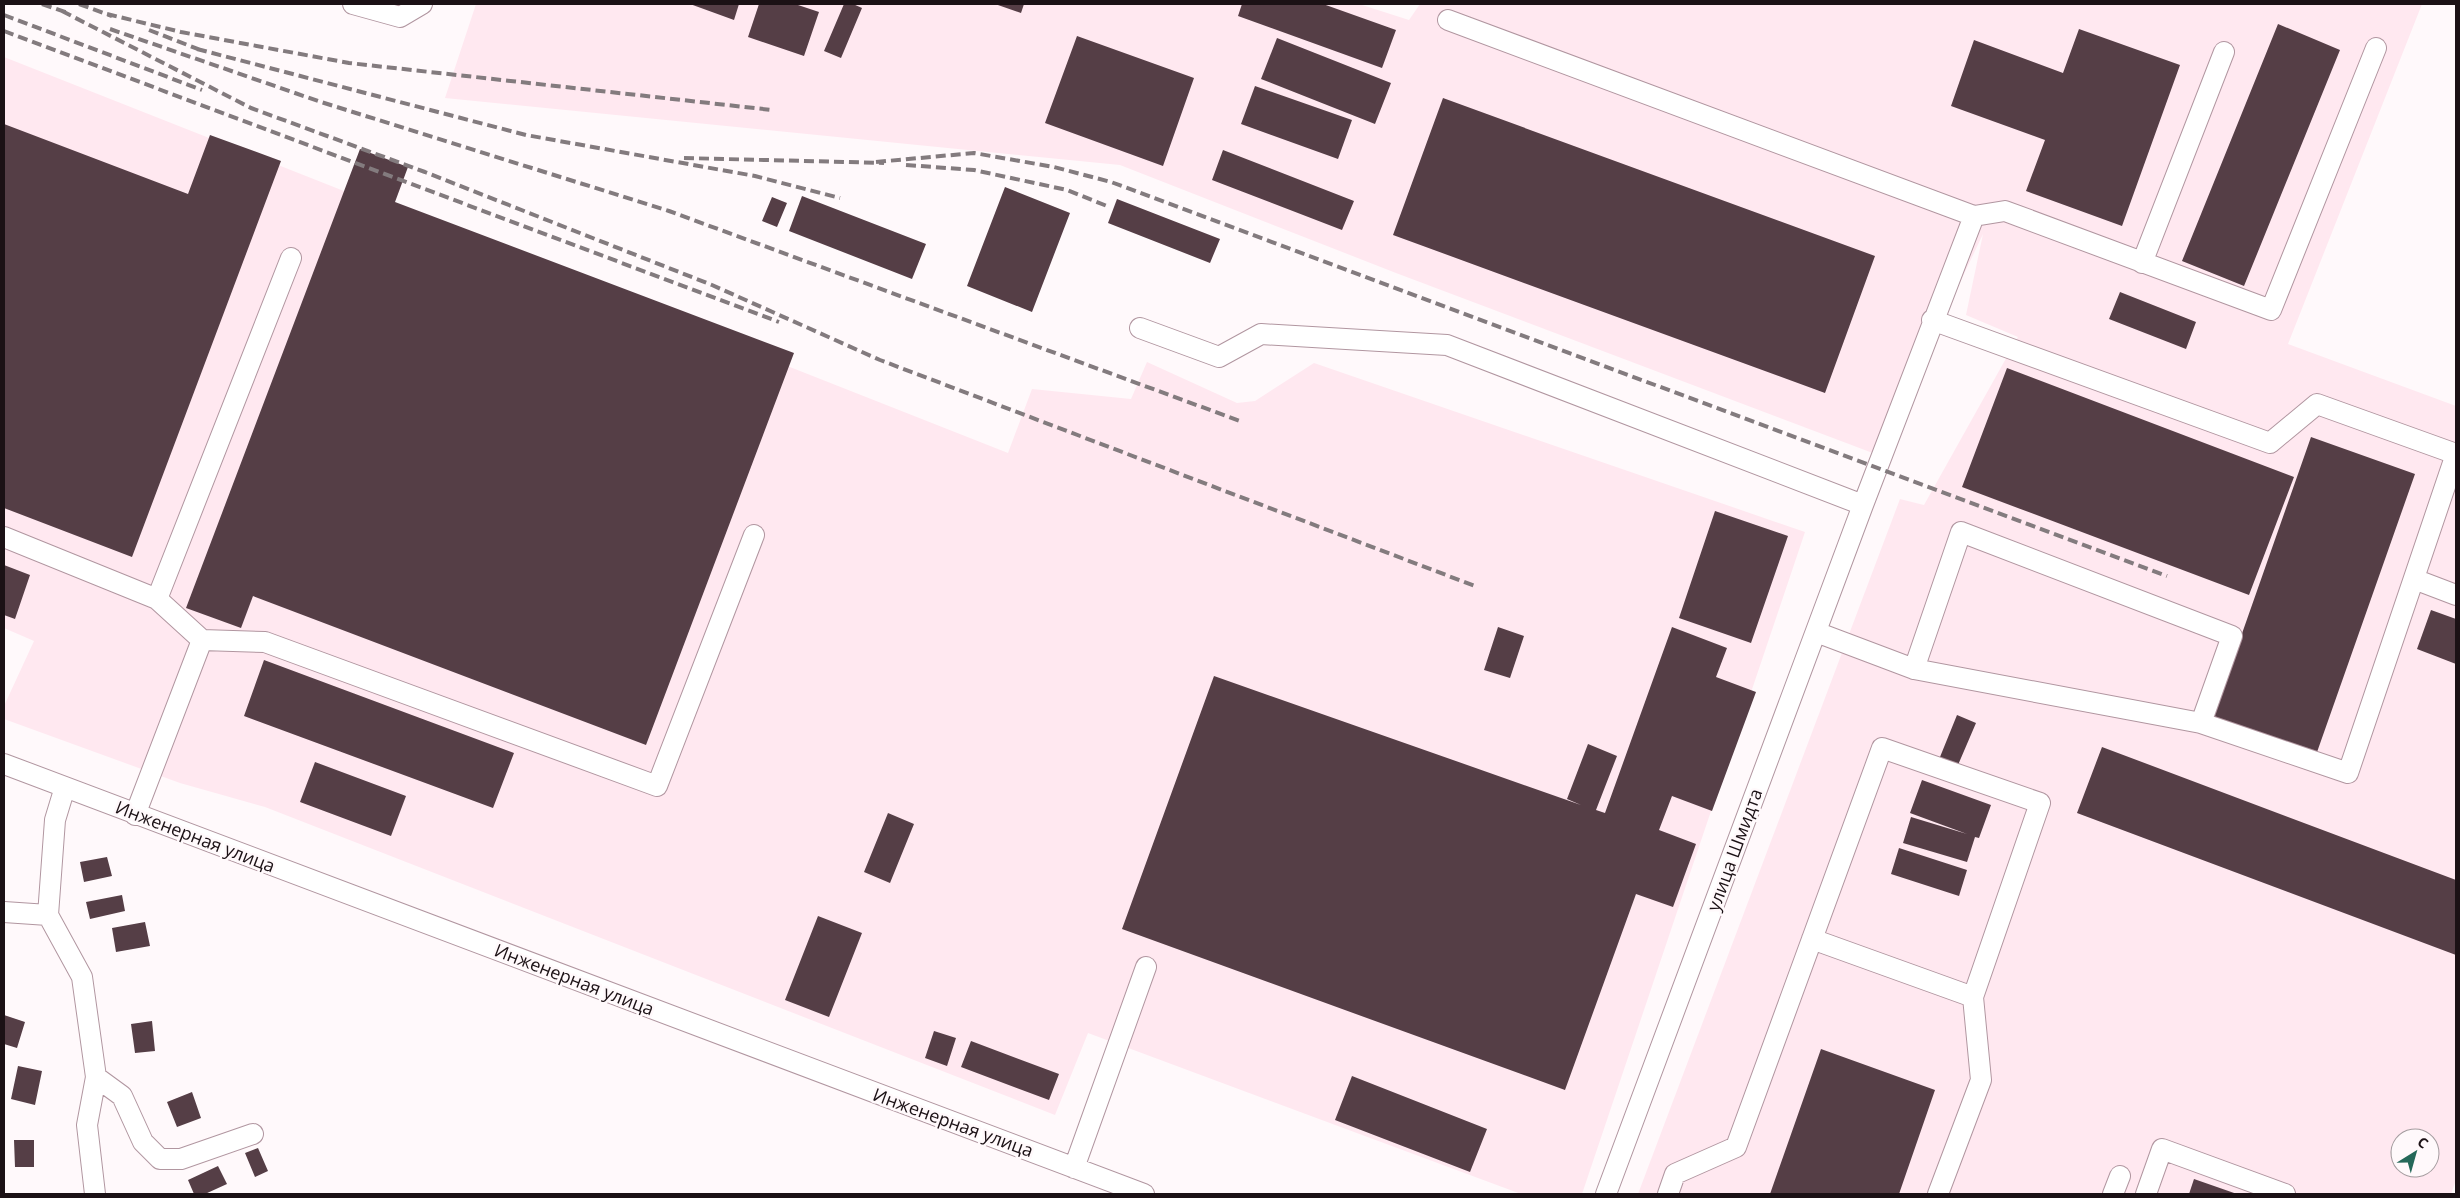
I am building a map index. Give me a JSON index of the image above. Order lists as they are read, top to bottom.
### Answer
{
  "streets": {
    "street": ["Инженерная улица", "улица Шмидта"]
  },
  "north": "top right"
}
